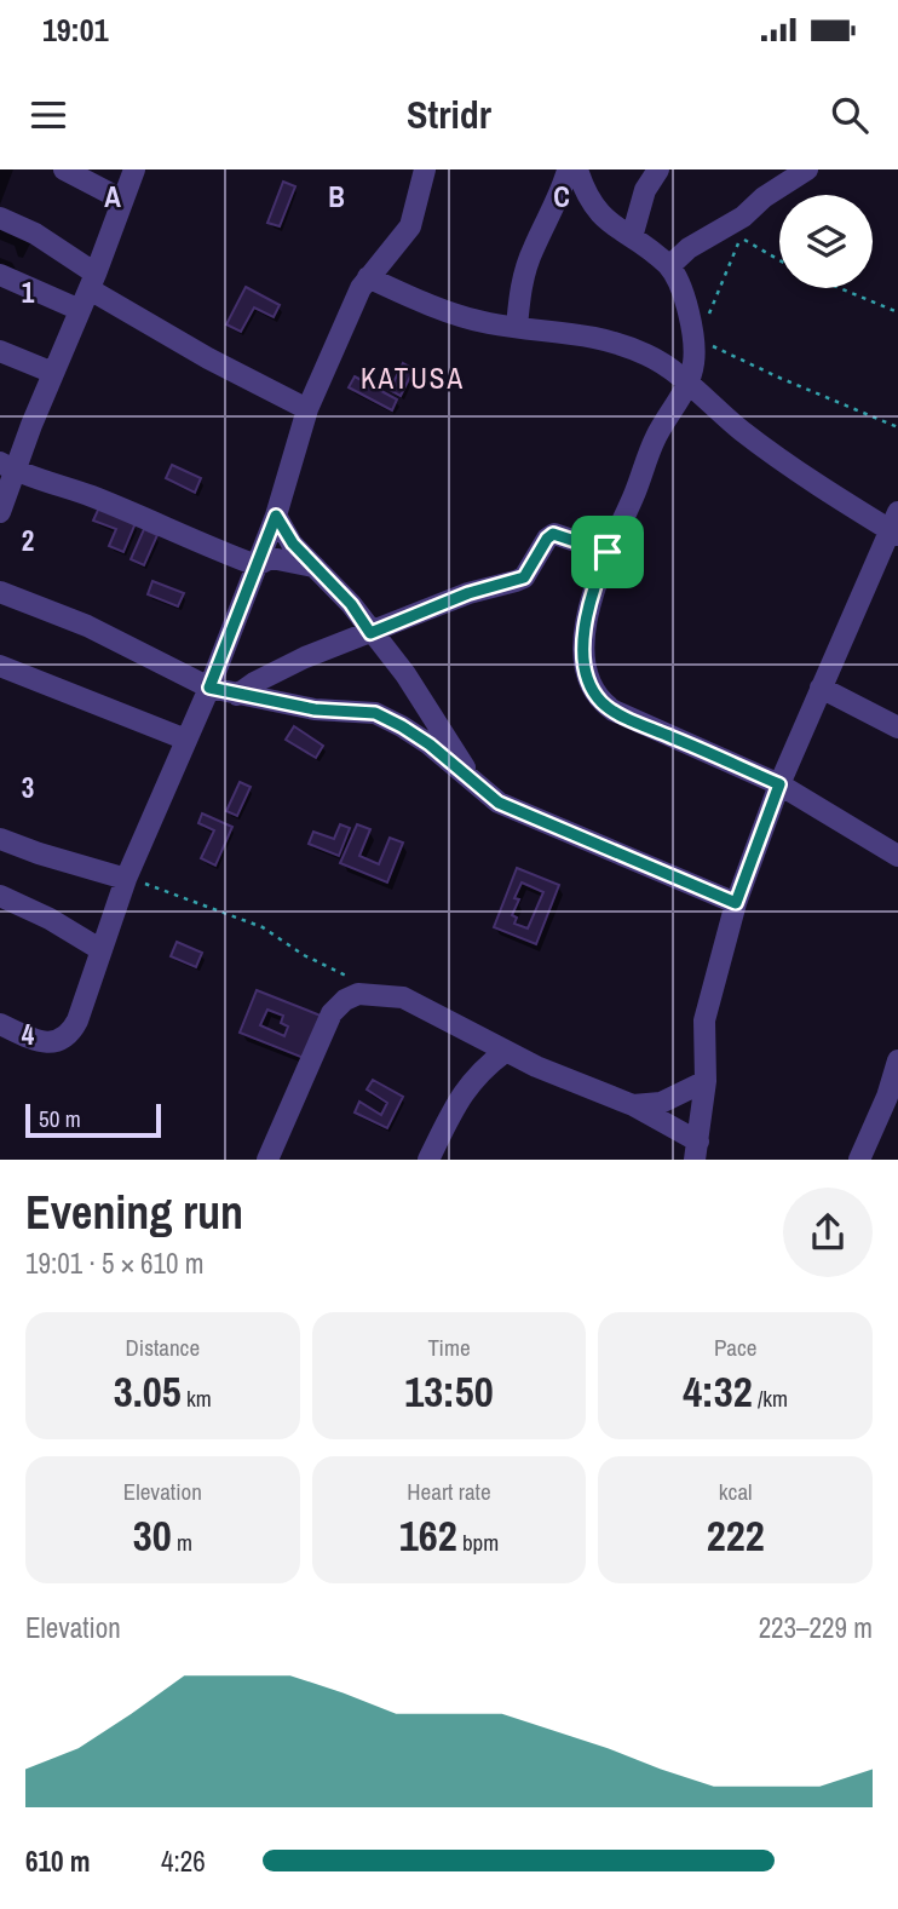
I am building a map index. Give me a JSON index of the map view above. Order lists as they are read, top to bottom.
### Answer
{
  "districts": ["KATUSA"],
  "scale_bar": "50 m",
  "page": {
    "status": "19:01",
    "header": "Stridr",
    "scale": "50 m",
    "heading": ["Evening run", "19:01 · 5 × 610 m"],
    "stats": [
      ["Distance", "3.05 km"],
      ["Time", "13:50"],
      ["Pace", "4:32 /km"],
      ["Elevation", "30 m"],
      ["Heart rate", "162 bpm"],
      ["kcal", "222"]
    ],
    "chart": ["Elevation", "223–229 m"],
    "list": [
      {
        "name": "610 m",
        "note": "4:26"
      }
    ]
  },
  "grid": {
    "columns": ["A", "B", "C"],
    "rows": [
      "1",
      "2",
      "3",
      "4"
    ]
  }
}
